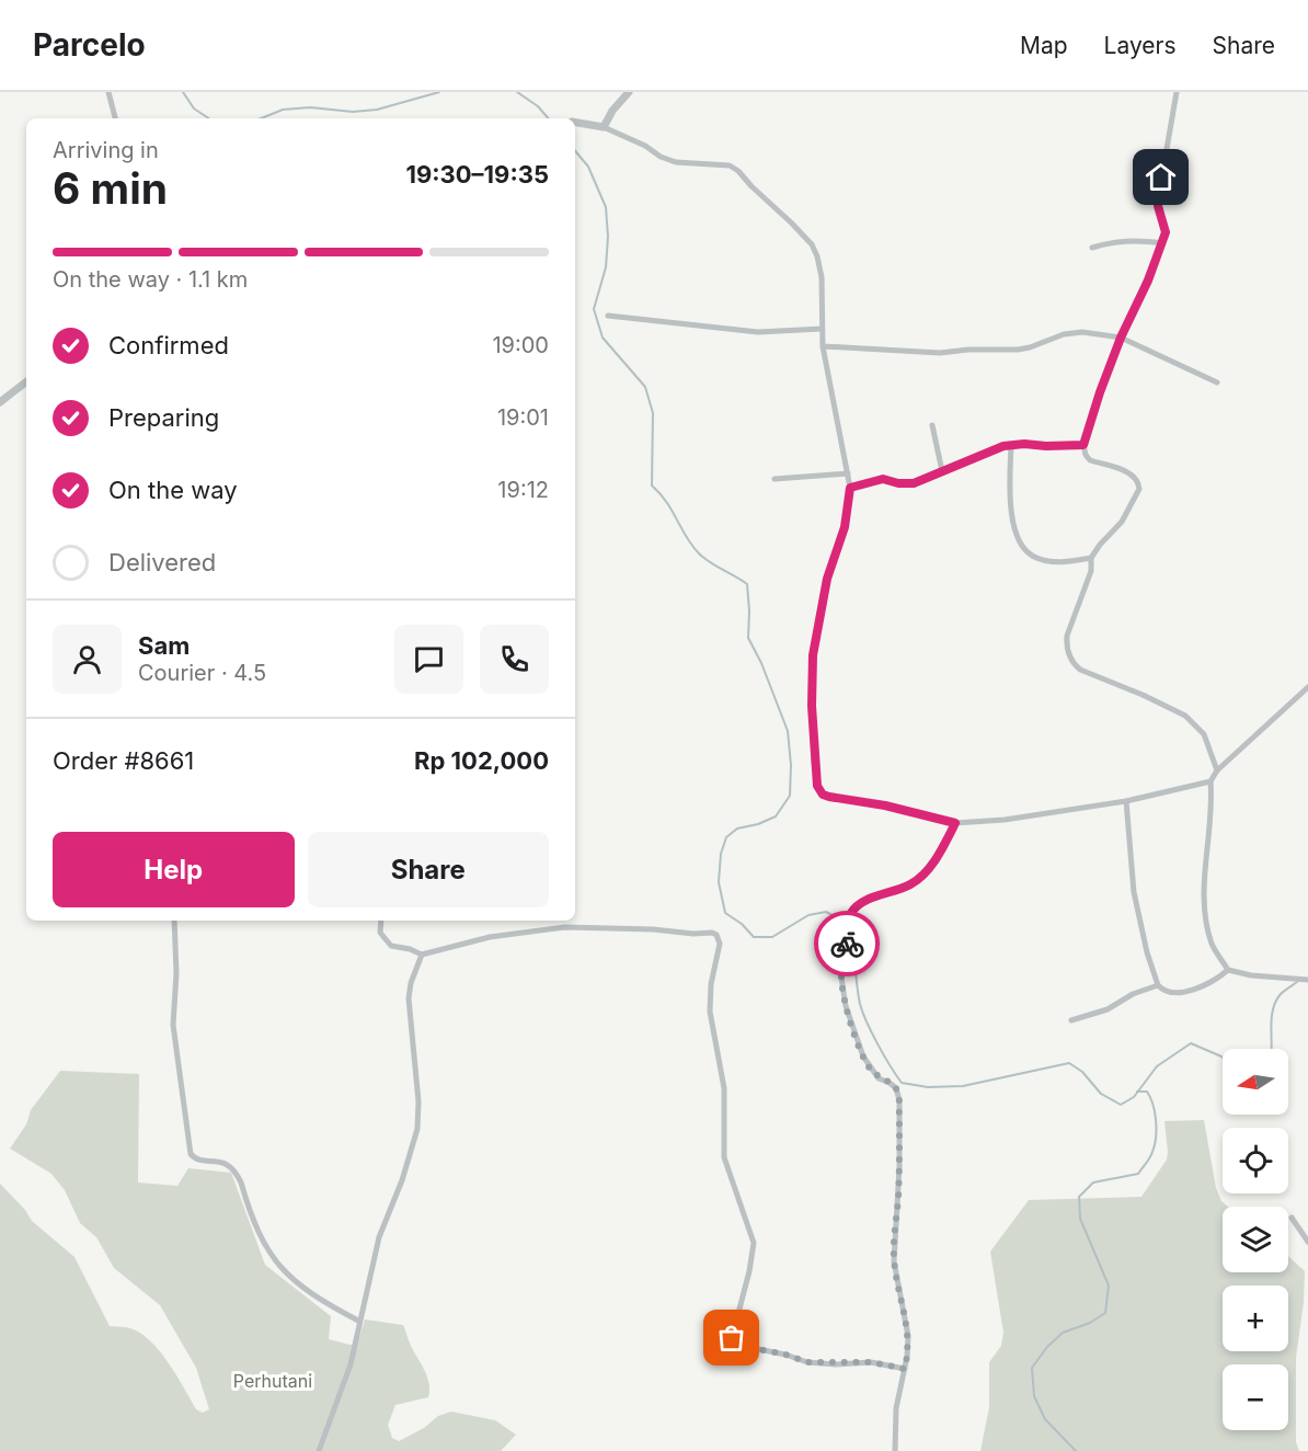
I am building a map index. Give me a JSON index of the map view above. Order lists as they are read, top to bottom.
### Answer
{
  "parks": ["Perhutani"],
  "north": "left",
  "page": {
    "header": "Parcelo",
    "nav": ["Map", "Layers", "Share"],
    "heading": ["6 min", "Arriving in", "19:30–19:35"],
    "panel": [
      "Sam",
      "Courier · 4.5",
      "Order #8661",
      "Rp 102,000"
    ],
    "bar": "On the way · 1.1 km",
    "list": [
      ["Confirmed", "19:00"],
      ["Preparing", "19:01"],
      ["On the way", "19:12"],
      "Delivered"
    ],
    "buttons": ["Help", "Share"],
    "map_buttons": ["+", "−"]
  }
}
